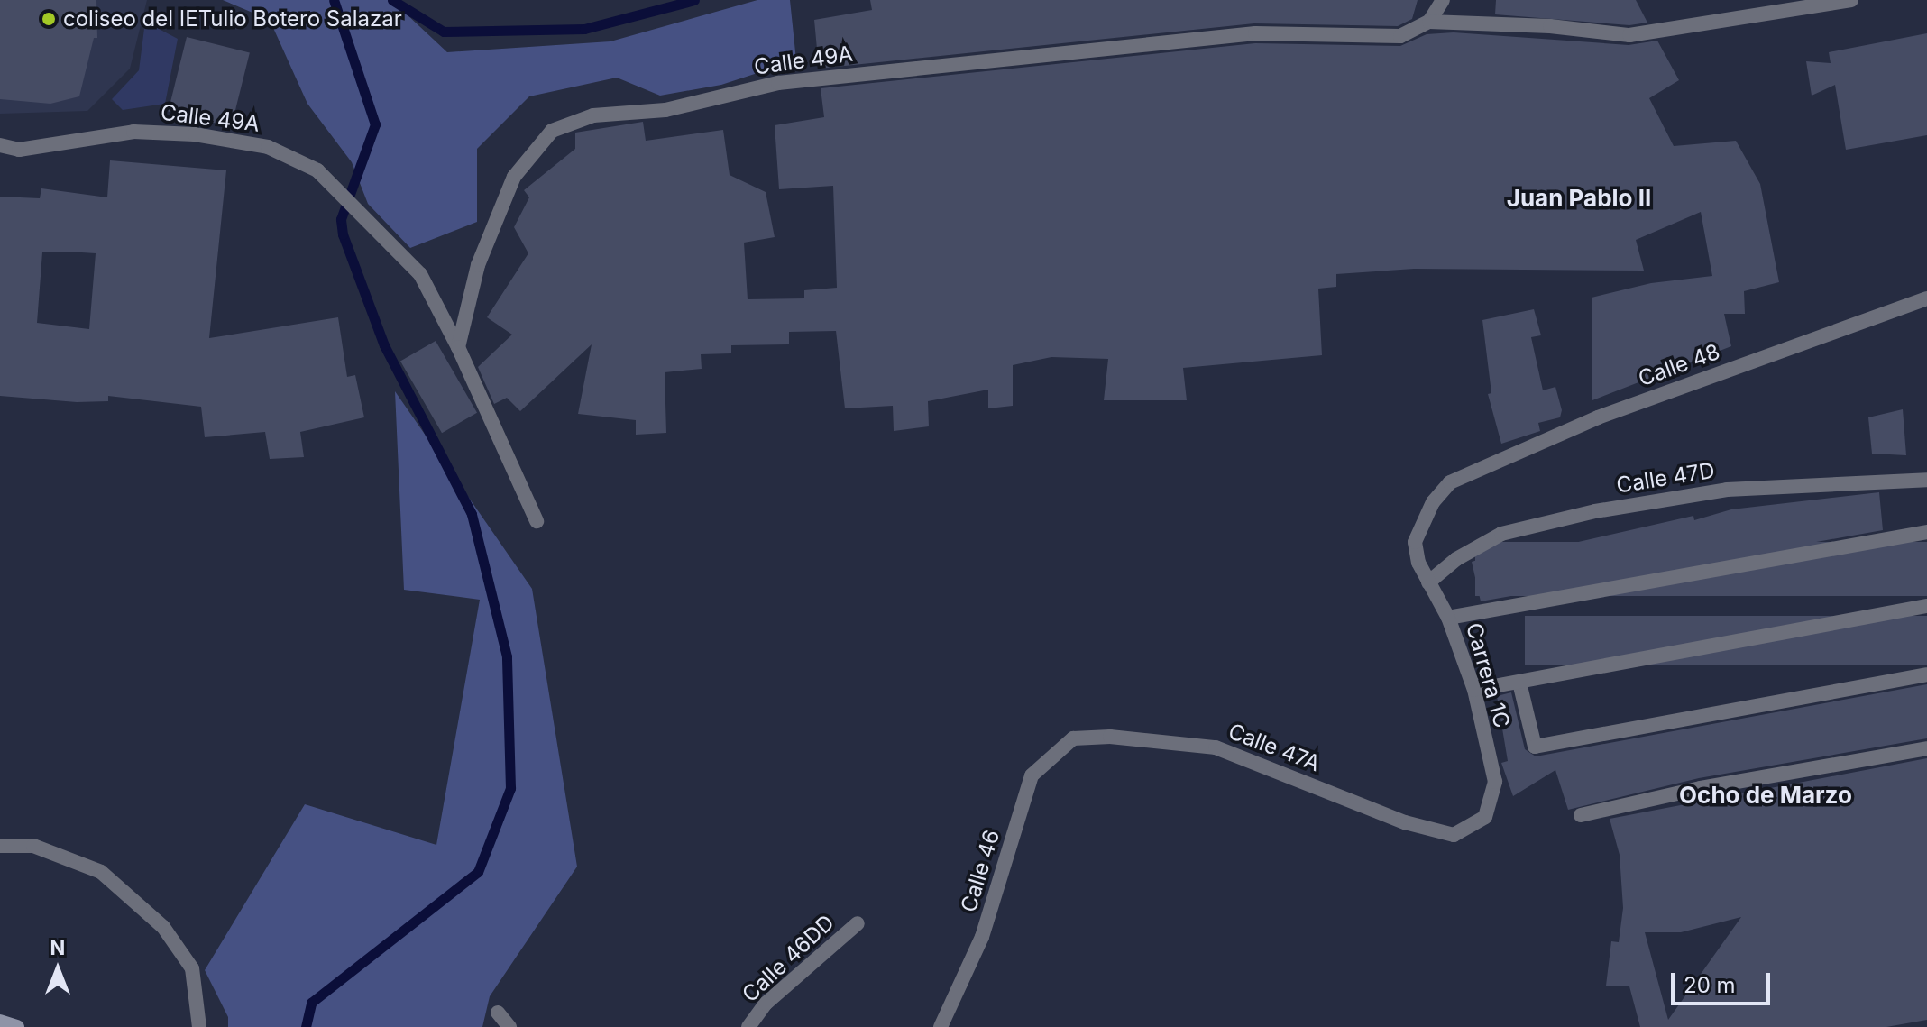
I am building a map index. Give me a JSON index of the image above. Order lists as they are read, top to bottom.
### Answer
{
  "streets": {
    "street": [
      "Calle 49A",
      "Calle 48",
      "Calle 47D",
      "Carrera 1C",
      "Calle 47A",
      "Calle 46",
      "Calle 46DD"
    ]
  },
  "crossings": [
    ["Calle 48", "Carrera 1C"],
    ["Calle 47D", "Carrera 1C"],
    ["Carrera 1C", "Calle 47A"],
    ["Calle 47A", "Calle 46"]
  ],
  "districts": ["Juan Pablo II", "Ocho de Marzo"],
  "places": ["coliseo del IETulio Botero Salazar"],
  "scale_bar": "20 m",
  "north": "top"
}
